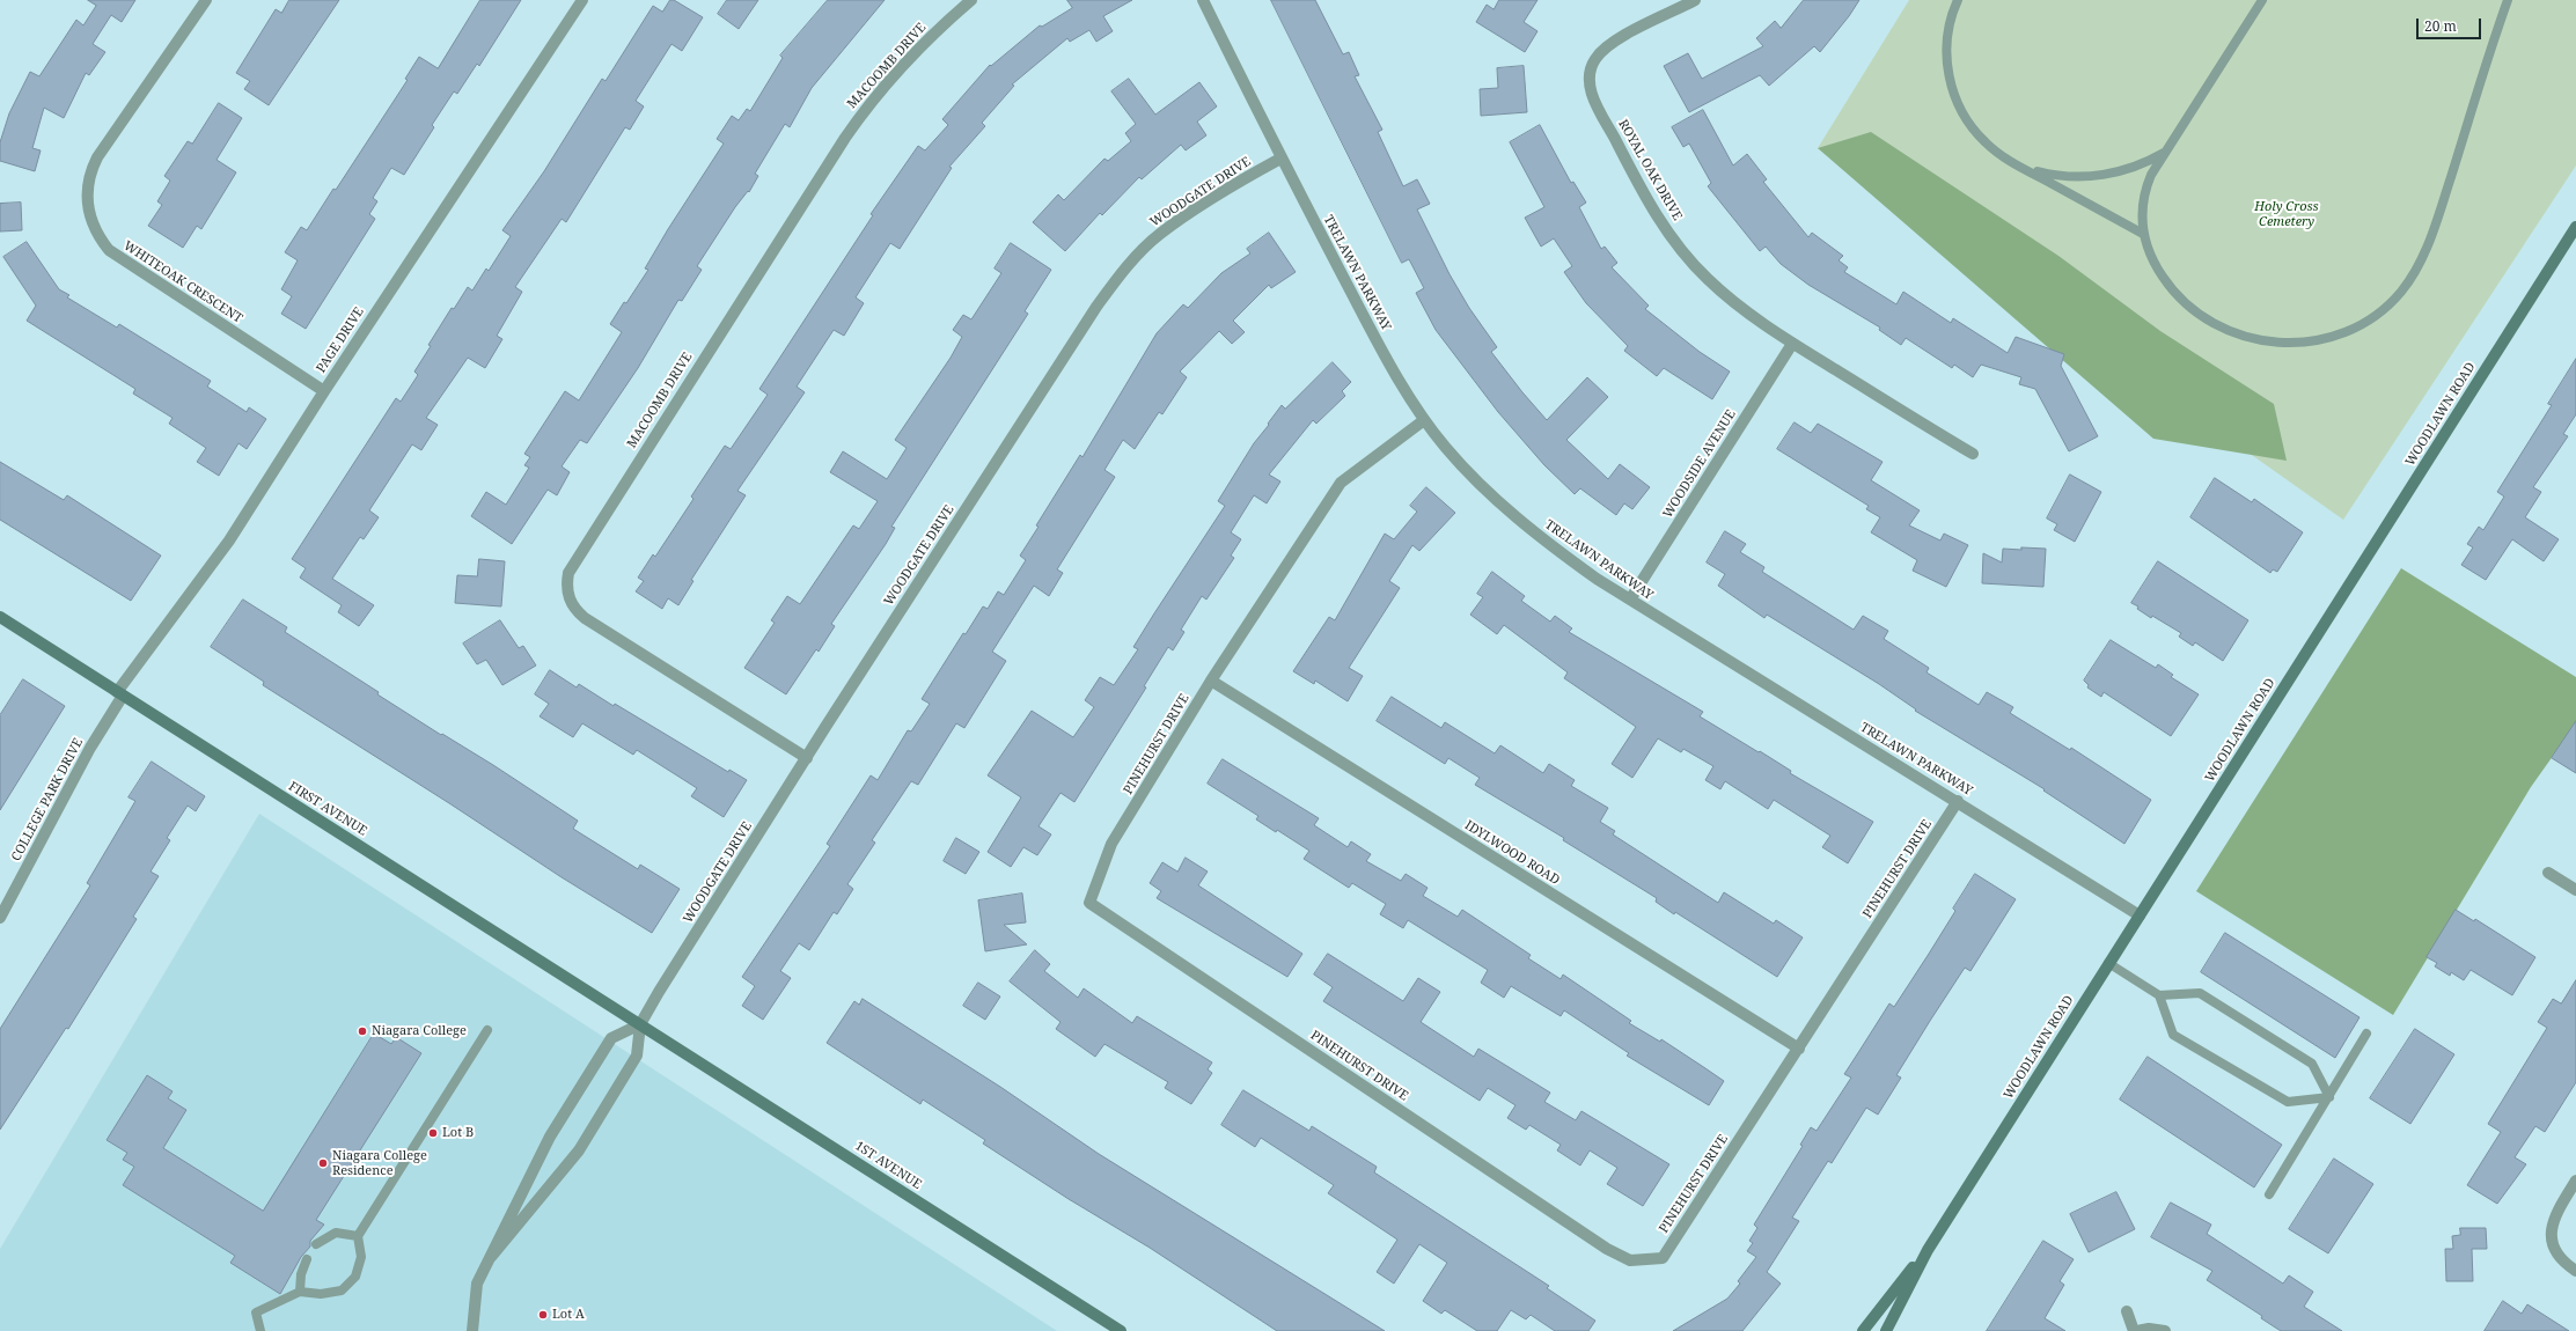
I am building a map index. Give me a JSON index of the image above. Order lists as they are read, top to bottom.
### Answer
{
  "streets": {
    "main road": ["WOODLAWN ROAD", "FIRST AVENUE", "1ST AVENUE"],
    "street": [
      "MACOOMB DRIVE",
      "ROYAL OAK DRIVE",
      "WOODGATE DRIVE",
      "TRELAWN PARKWAY",
      "WHITEOAK CRESCENT",
      "PAGE DRIVE",
      "WOODSIDE AVENUE",
      "PINEHURST DRIVE",
      "COLLEGE PARK DRIVE",
      "IDYLWOOD ROAD"
    ]
  },
  "crossings": [
    ["MACOOMB DRIVE", "WOODGATE DRIVE"],
    ["ROYAL OAK DRIVE", "WOODSIDE AVENUE"],
    ["WOODGATE DRIVE", "TRELAWN PARKWAY"],
    ["WOODGATE DRIVE", "FIRST AVENUE"],
    ["WOODGATE DRIVE", "1ST AVENUE"],
    ["TRELAWN PARKWAY", "WOODLAWN ROAD"],
    ["TRELAWN PARKWAY", "WOODSIDE AVENUE"],
    ["TRELAWN PARKWAY", "PINEHURST DRIVE"],
    ["WHITEOAK CRESCENT", "PAGE DRIVE"],
    ["PAGE DRIVE", "COLLEGE PARK DRIVE"],
    ["PAGE DRIVE", "FIRST AVENUE"],
    ["PINEHURST DRIVE", "IDYLWOOD ROAD"],
    ["COLLEGE PARK DRIVE", "FIRST AVENUE"],
    ["FIRST AVENUE", "1ST AVENUE"]
  ],
  "parks": ["Holy Cross Cemetery"],
  "places": [
    "Niagara College",
    "Lot B",
    "Niagara College Residence",
    "Lot A"
  ],
  "scale_bar": "20 m"
}
